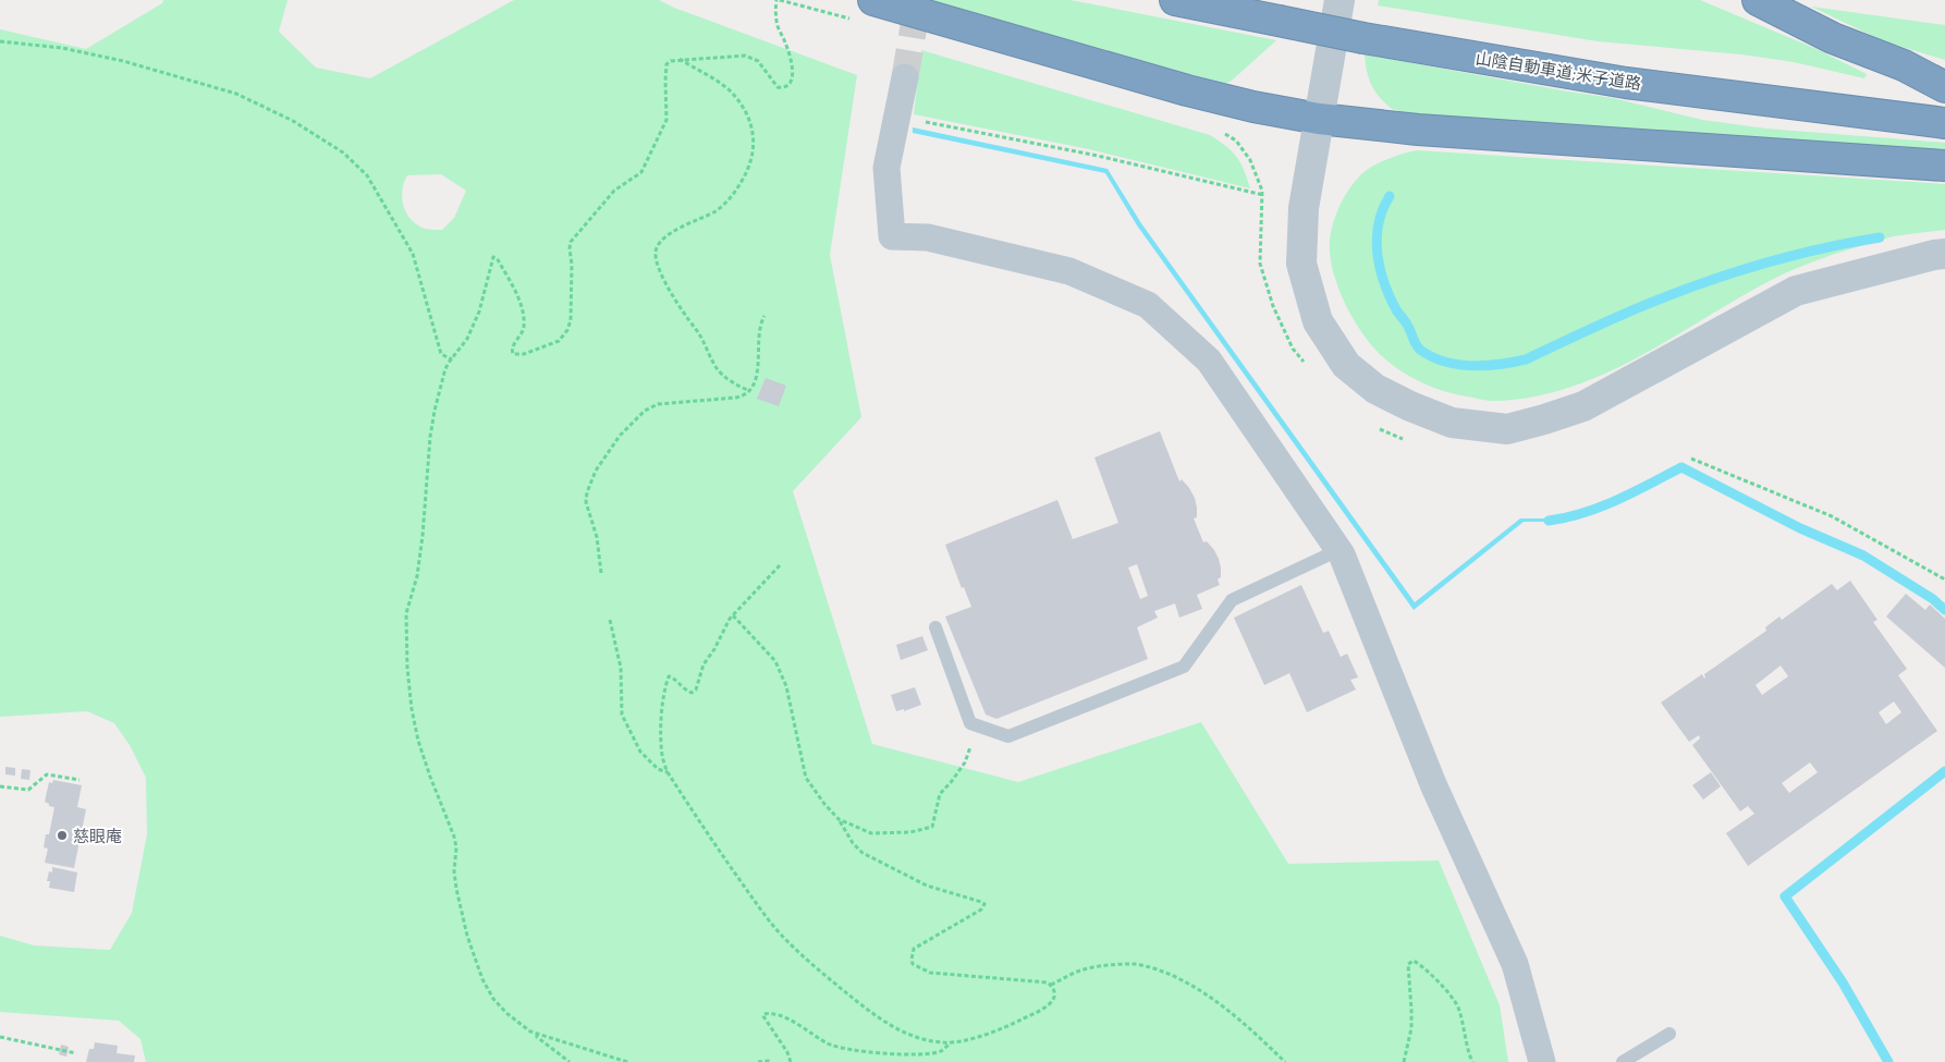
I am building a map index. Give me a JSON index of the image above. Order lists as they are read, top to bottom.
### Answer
{
  "streets": {
    "highway": ["山陰自動車道;米子道路"]
  },
  "places": ["慈眼庵"]
}
